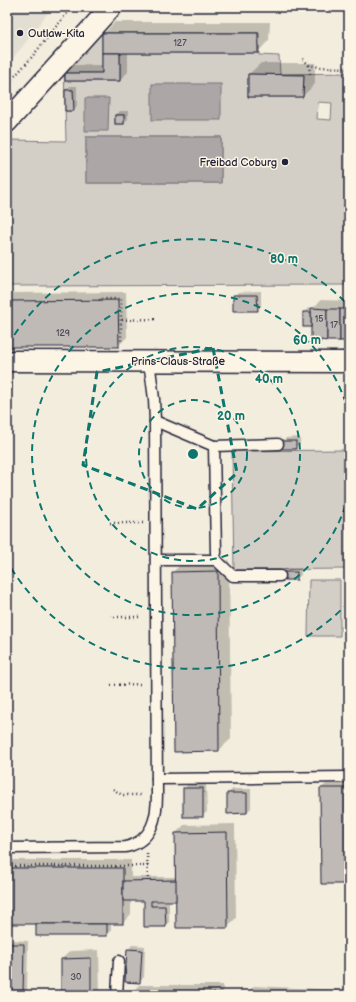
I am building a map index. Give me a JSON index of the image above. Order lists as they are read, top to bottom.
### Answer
{
  "streets": {
    "street": ["Prins-Claus-Straße"]
  },
  "places": ["Outlaw-Kita", "Freibad Coburg"],
  "house_numbers": [
    "127",
    "15",
    "17",
    "129",
    "30"
  ],
  "rings": [
    "80 m",
    "60 m",
    "40 m",
    "20 m"
  ]
}
